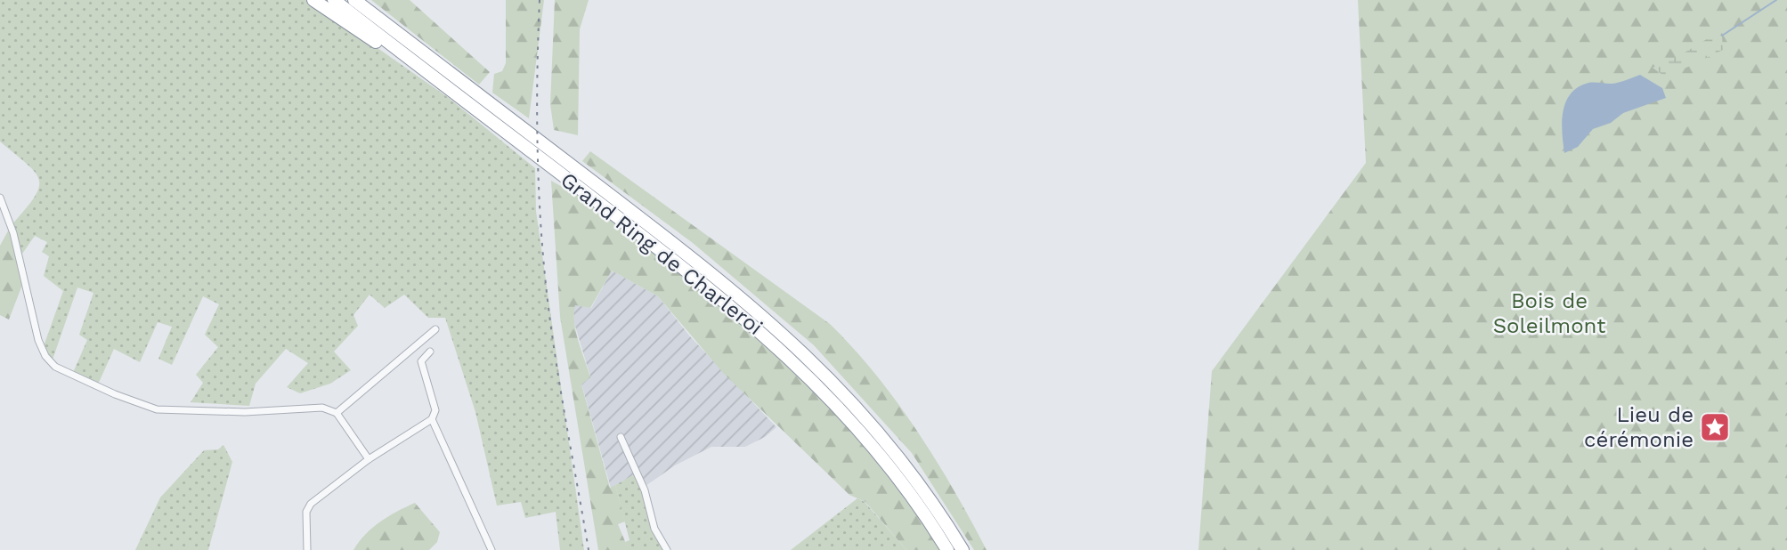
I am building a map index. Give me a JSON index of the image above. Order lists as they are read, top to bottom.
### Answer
{
  "streets": {
    "highway": ["Grand Ring de Charleroi"]
  },
  "parks": ["Bois de Soleilmont"],
  "places": {
    "place": ["Lieu de cérémonie"]
  }
}
